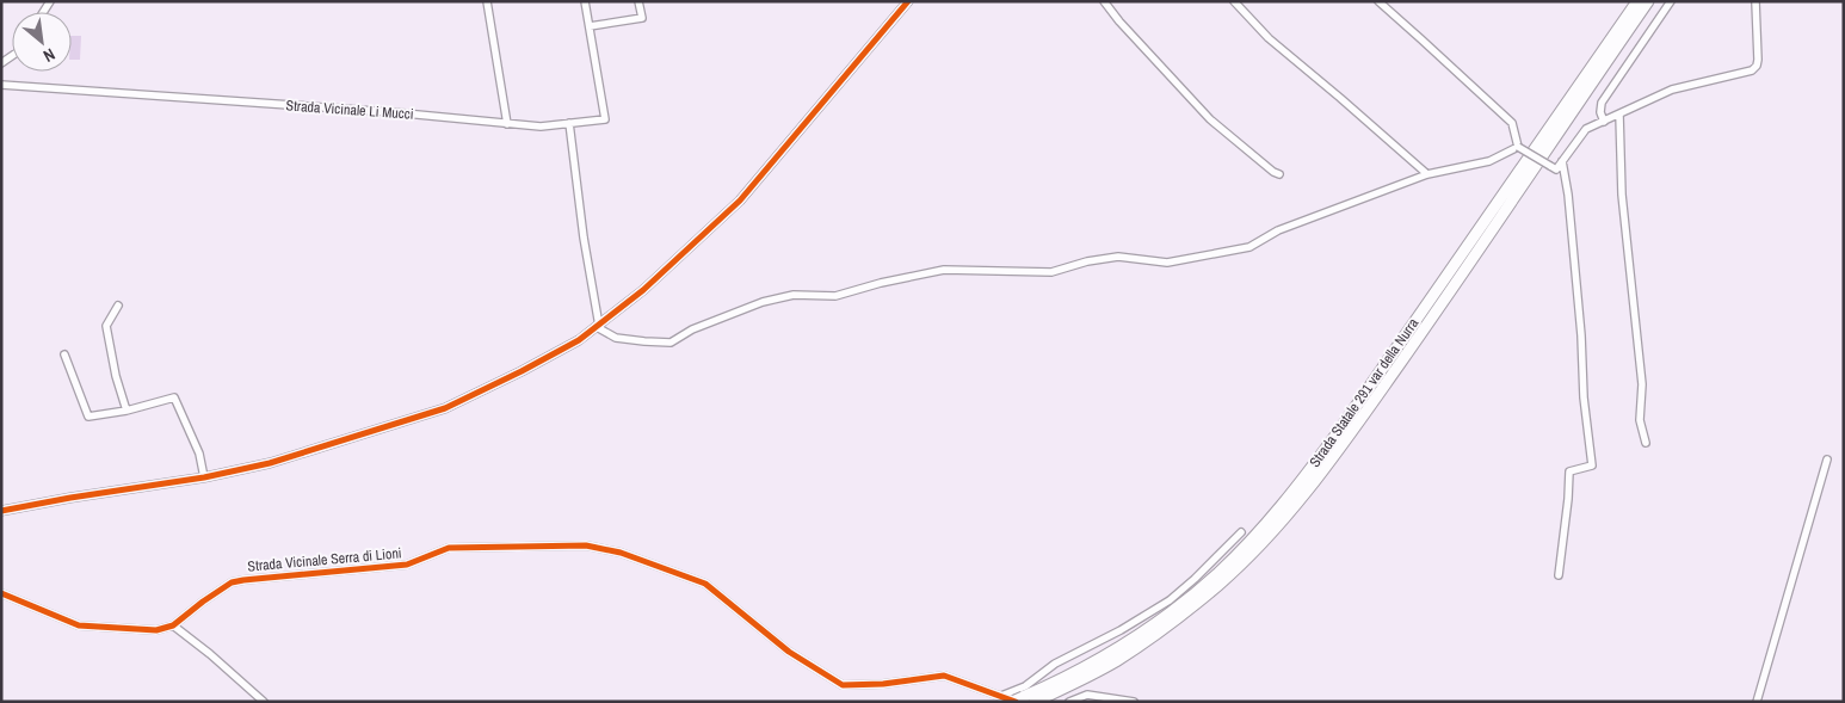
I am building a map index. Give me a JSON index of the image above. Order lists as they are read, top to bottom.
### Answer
{
  "streets": {
    "highway": ["Strada Statale 291 var della Nurra"],
    "street": ["Strada Vicinale Li Mucci", "Strada Vicinale Serra di Lioni"]
  },
  "crossings": [
    ["Strada Statale 291 var della Nurra", "Strada Vicinale Serra di Lioni"]
  ],
  "north": "bottom right"
}
